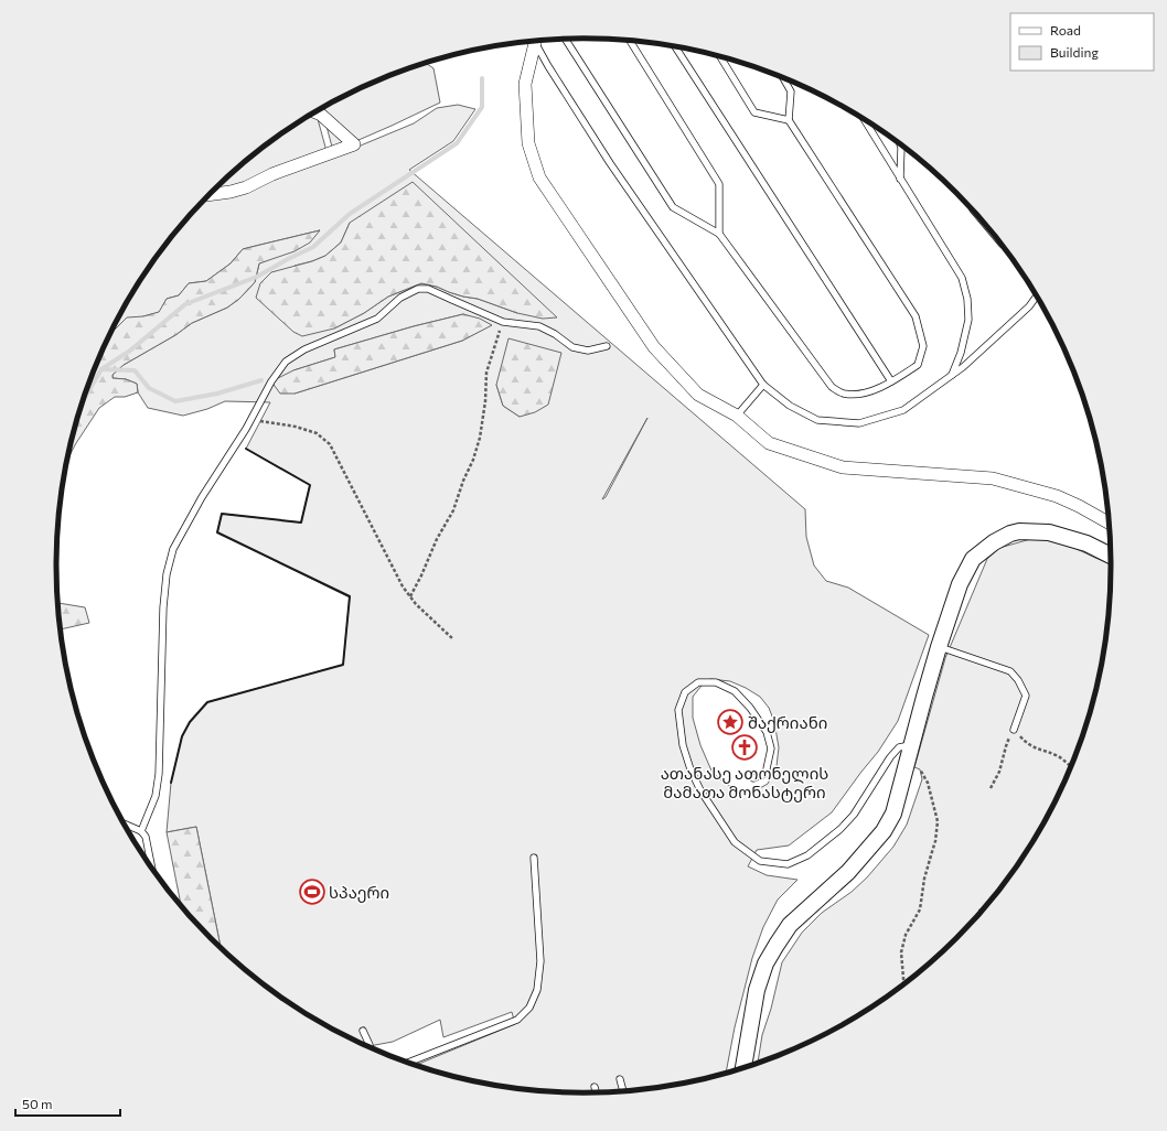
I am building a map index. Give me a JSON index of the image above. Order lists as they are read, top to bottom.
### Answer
{
  "places": {
    "place": ["შაქრიანი"],
    "church": ["ათანასე ათონელის მამათა მონასტერი"],
    "sports": ["სპაერი"]
  },
  "legend": ["Road", "Building"],
  "scale_bar": "50 m"
}
